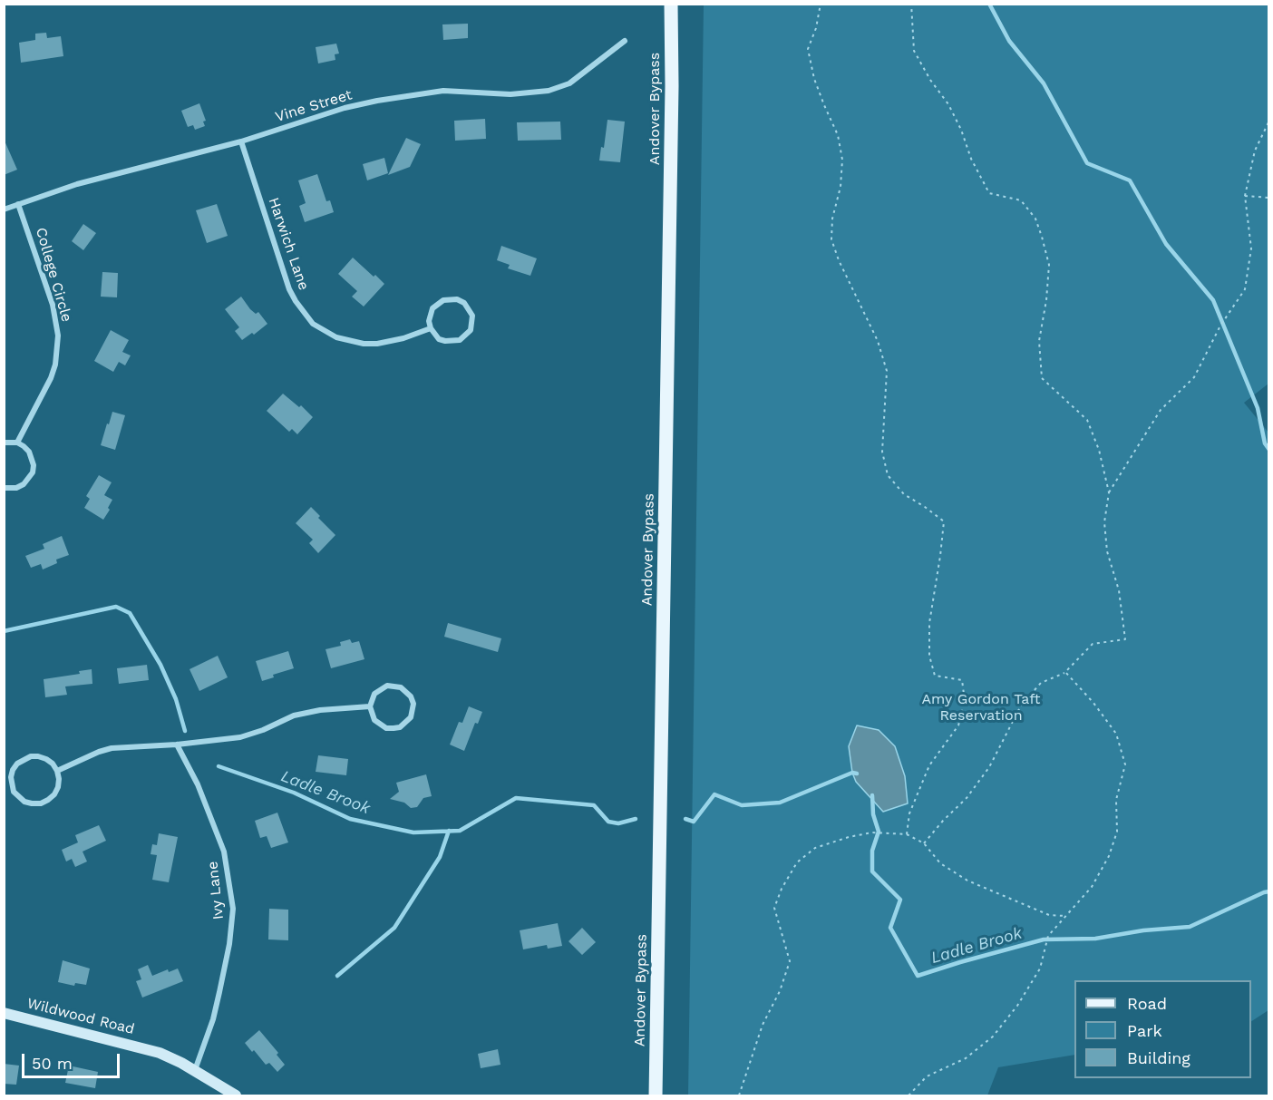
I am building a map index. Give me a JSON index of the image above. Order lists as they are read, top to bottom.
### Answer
{
  "streets": {
    "main road": ["Andover Bypass"],
    "street": [
      "Vine Street",
      "Harwich Lane",
      "College Circle",
      "Ivy Lane",
      "Wildwood Road"
    ]
  },
  "crossings": [
    ["Vine Street", "Harwich Lane"],
    ["Vine Street", "College Circle"],
    ["Ivy Lane", "Wildwood Road"]
  ],
  "water": ["Ladle Brook"],
  "parks": ["Amy Gordon Taft Reservation"],
  "legend": ["Road", "Park", "Building"],
  "scale_bar": "50 m"
}
